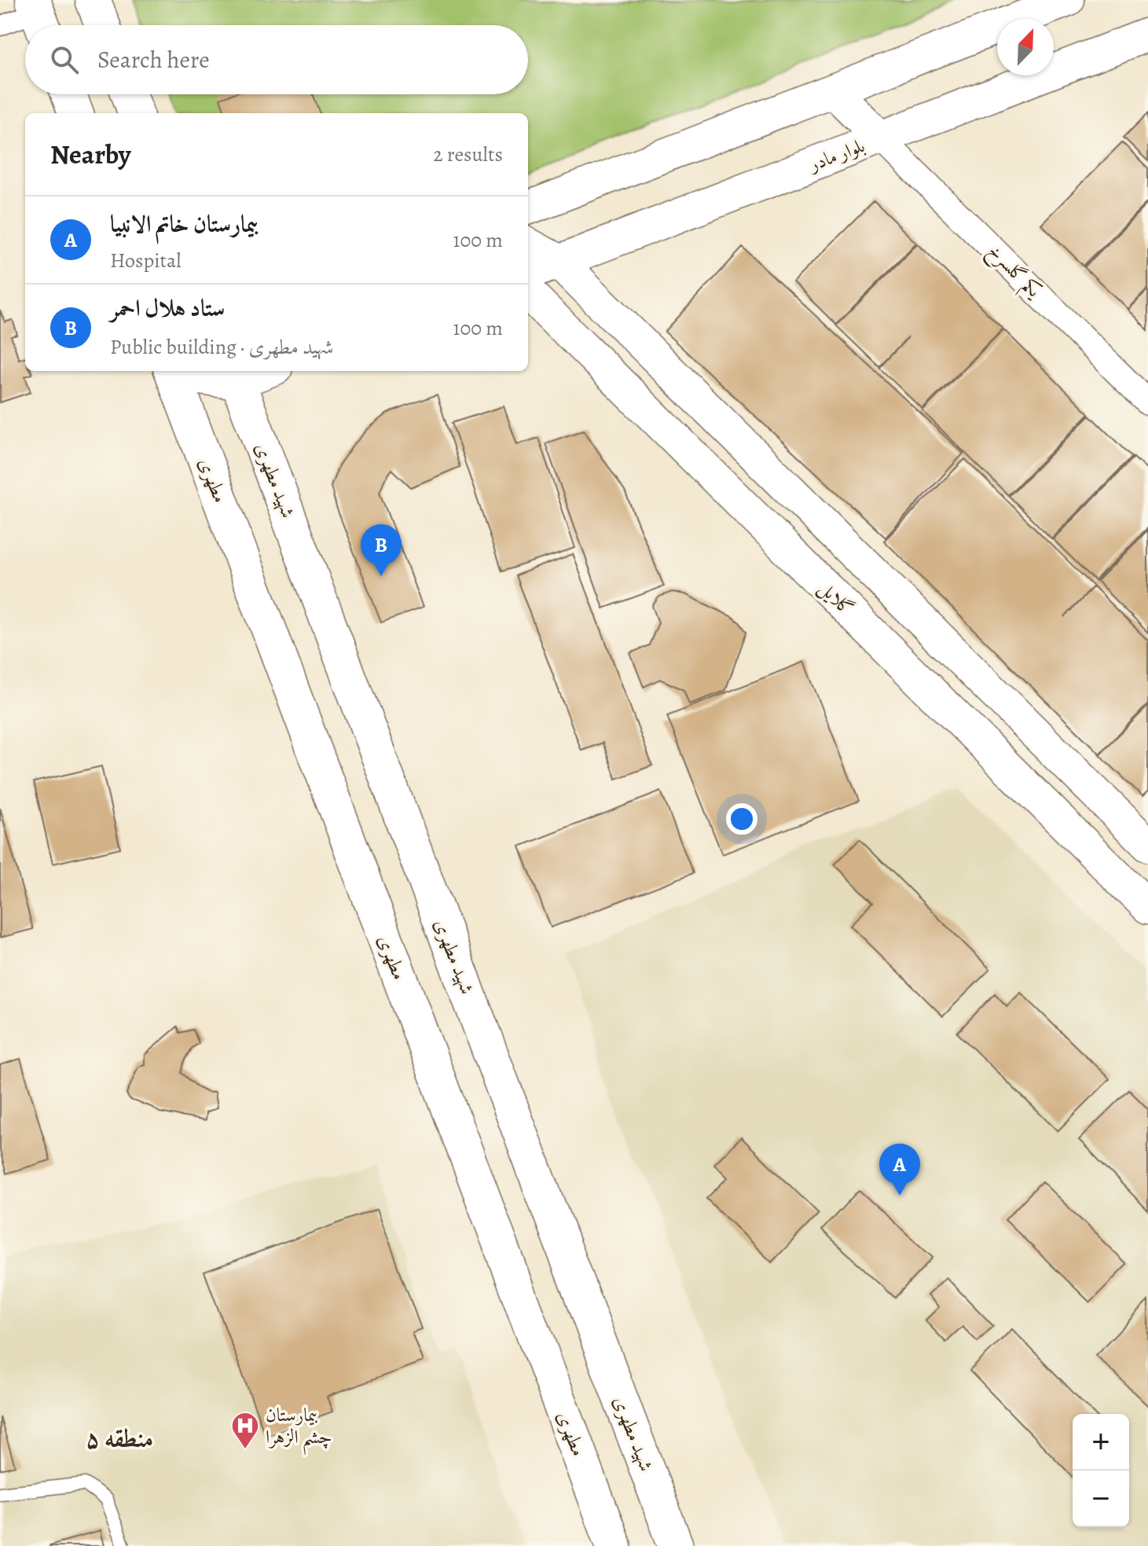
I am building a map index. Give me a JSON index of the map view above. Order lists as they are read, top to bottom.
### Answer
{
  "streets": {
    "main road": ["مطهری", "شهید مطهری"],
    "street": ["بلوار مادر", "یکم گلسرخ", "گلایل"]
  },
  "crossings": [
    ["بلوار مادر", "یکم گلسرخ"]
  ],
  "districts": ["منطقه ۵"],
  "places": {
    "hospital": ["بیمارستان چشم الزهرا"]
  },
  "north": "top right",
  "page": {
    "search": "Search here",
    "heading": ["Nearby", "2 results"],
    "list": [
      {
        "mark": "A",
        "name": "بیمارستان خاتم الانبیا",
        "note": "Hospital",
        "value": "100 m"
      },
      {
        "mark": "B",
        "name": "ستاد هلال احمر",
        "note": "Public building · شهید مطهری",
        "value": "100 m"
      }
    ],
    "pins": ["B", "A"],
    "map_buttons": ["+", "−"]
  }
}
